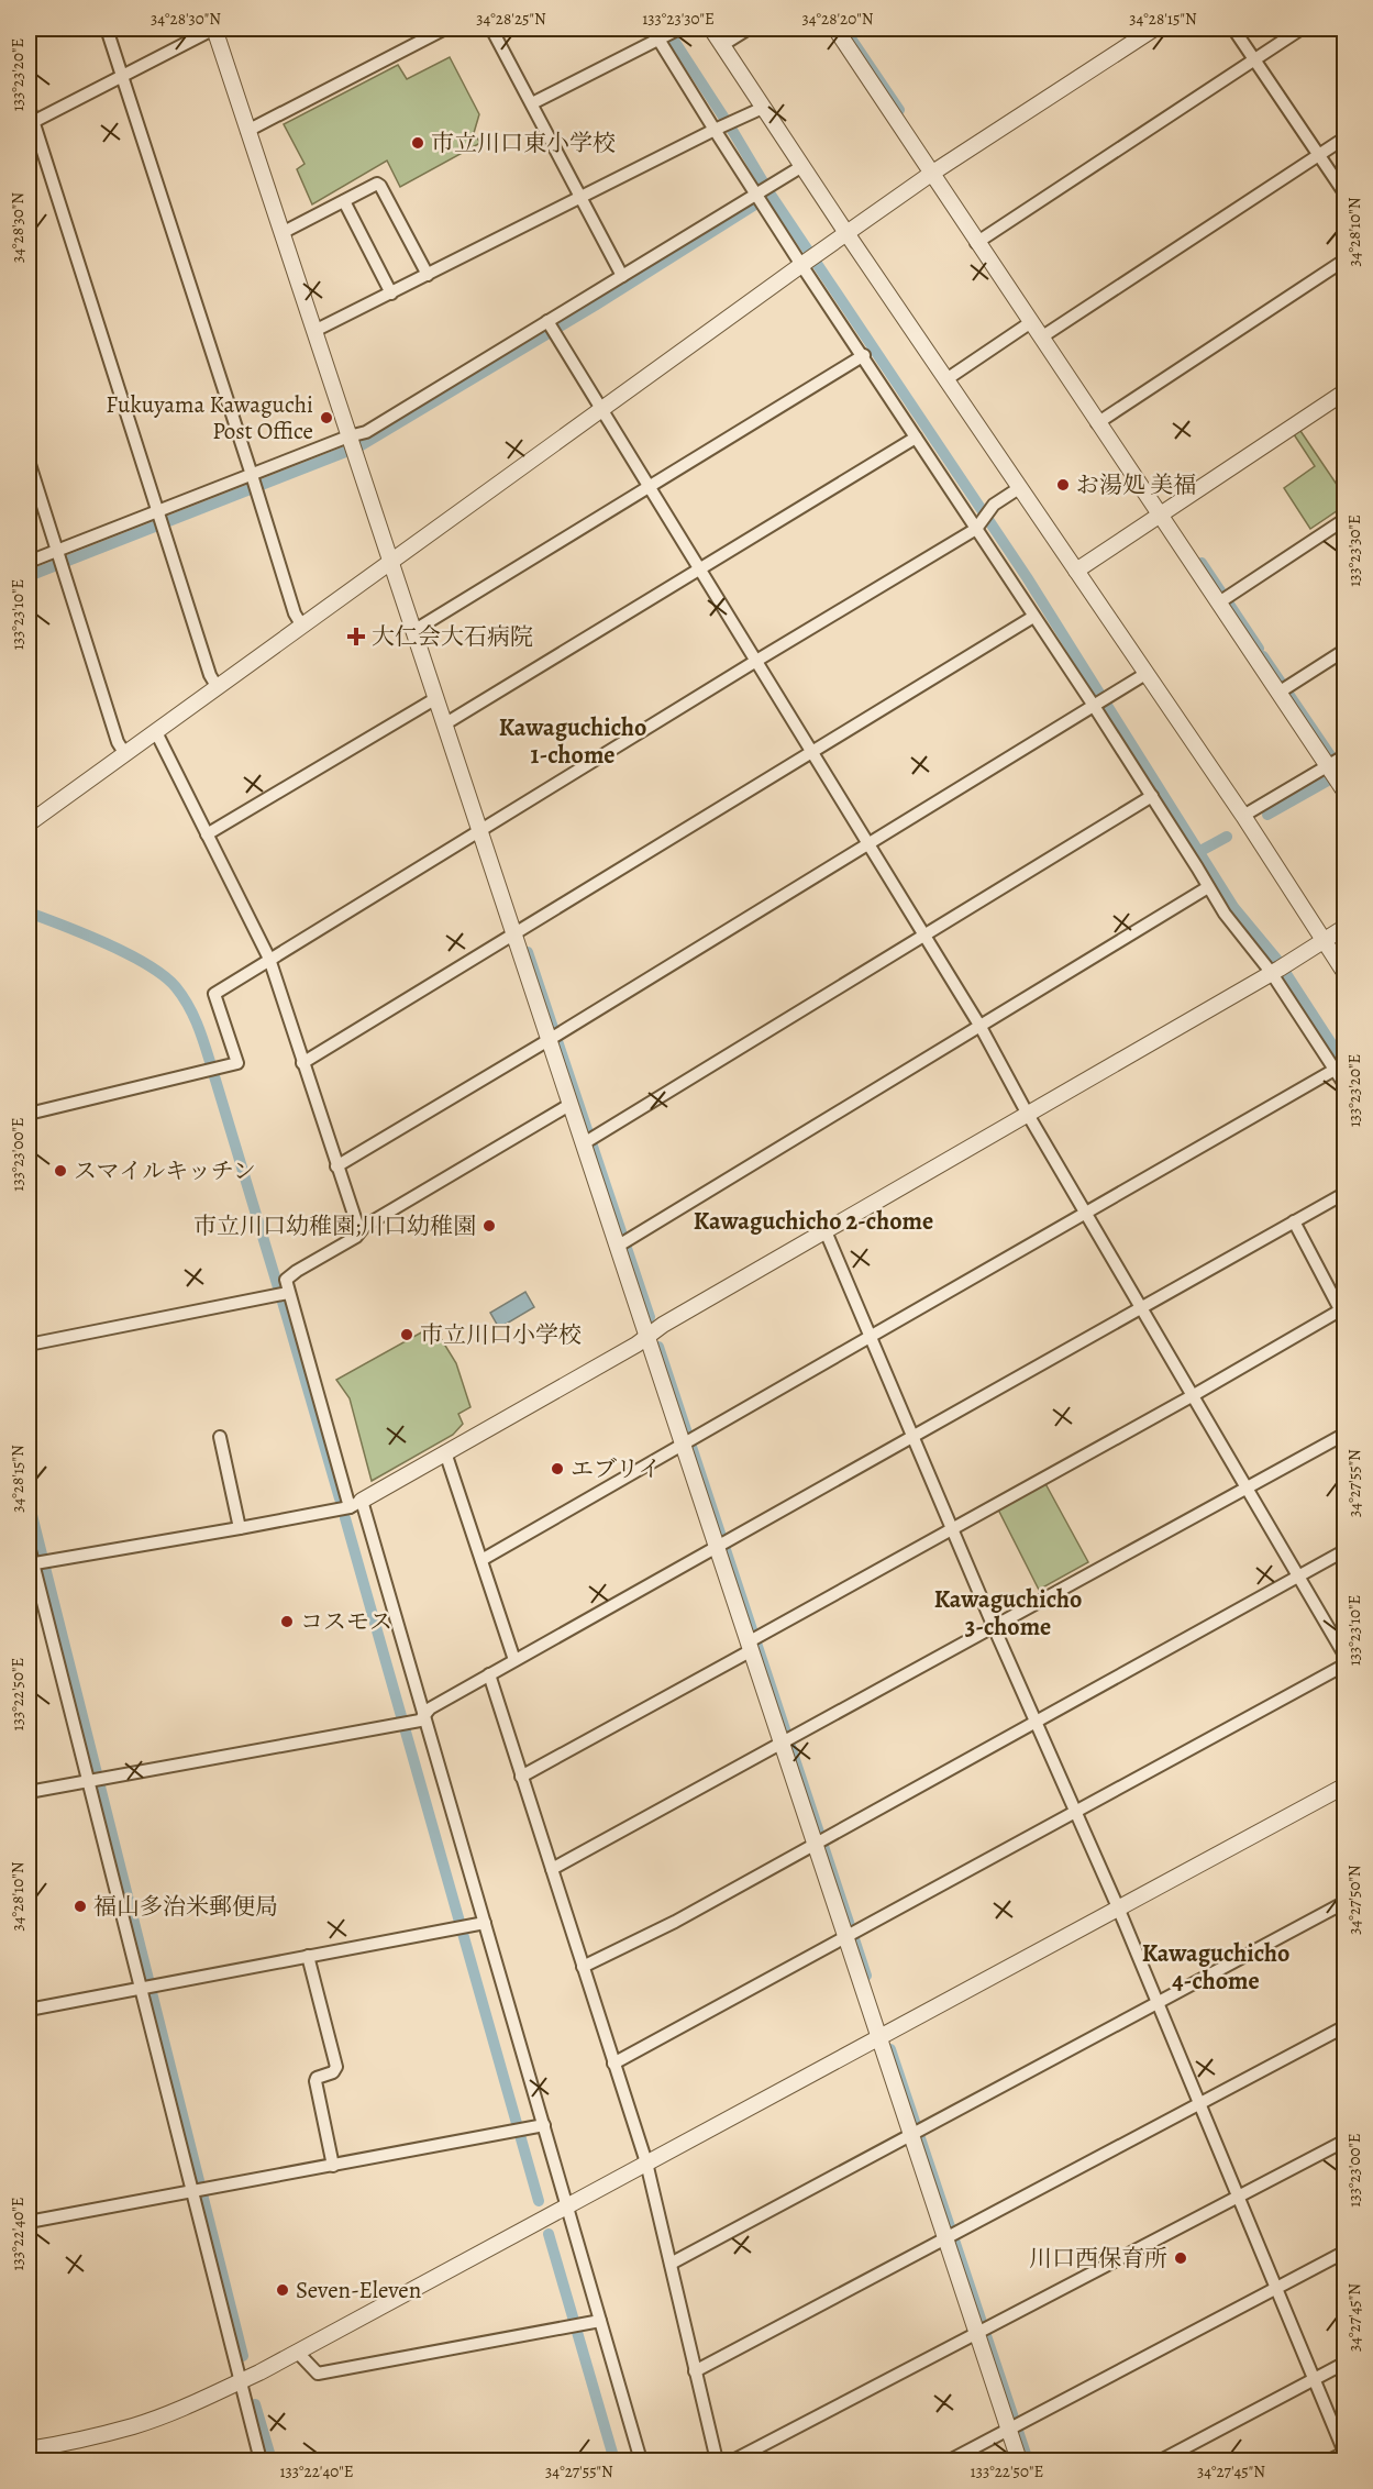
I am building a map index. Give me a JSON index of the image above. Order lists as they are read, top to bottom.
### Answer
{
  "districts": [
    "Kawaguchicho 1-chome",
    "Kawaguchicho 2-chome",
    "Kawaguchicho 3-chome",
    "Kawaguchicho 4-chome"
  ],
  "places": {
    "other": [
      "市立川口東小学校",
      "Fukuyama Kawaguchi Post Office",
      "お湯処 美福",
      "スマイルキッチン",
      "市立川口幼稚園;川口幼稚園",
      "市立川口小学校",
      "エブリイ",
      "コスモス",
      "福山多治米郵便局",
      "川口西保育所",
      "Seven-Eleven"
    ],
    "health": ["大仁会大石病院"]
  },
  "coordinates": [
    "34°28'30\"N",
    "34°28'25\"N",
    "133°23'30\"E",
    "34°28'20\"N",
    "34°28'15\"N",
    "133°23'20\"E",
    "34°28'10\"N",
    "133°23'10\"E",
    "133°23'00\"E",
    "34°27'55\"N",
    "133°22'50\"E",
    "34°27'50\"N",
    "133°22'40\"E",
    "34°27'45\"N"
  ]
}
